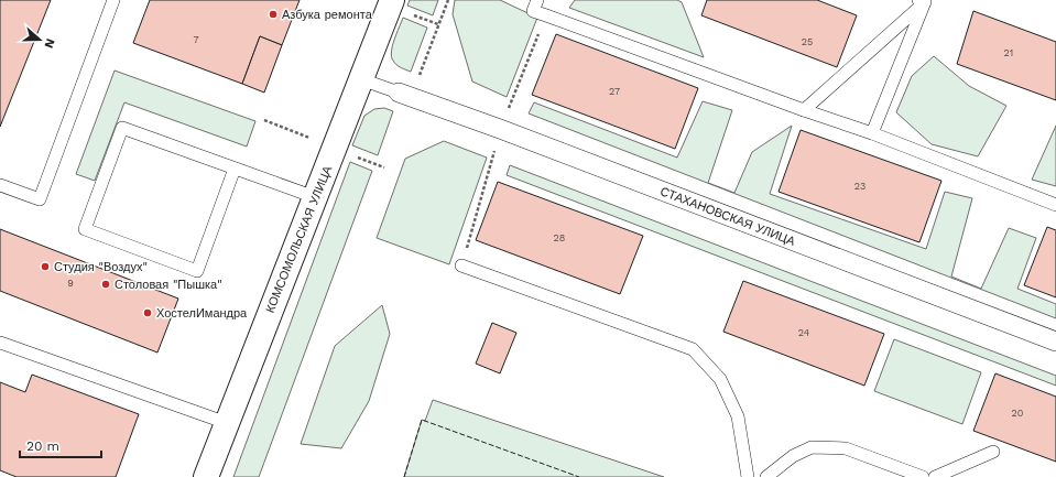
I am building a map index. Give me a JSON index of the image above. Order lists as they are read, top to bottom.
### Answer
{
  "streets": {
    "main road": ["КОМСОМОЛЬСКАЯ УЛИЦА"],
    "street": ["СТАХАНОВСКАЯ УЛИЦА"]
  },
  "places": [
    "Азбука ремонта",
    "Студия \"Воздух\"",
    "Столовая \"Пышка\"",
    "ХостелИмандра"
  ],
  "house_numbers": [
    "7",
    "25",
    "21",
    "27",
    "23",
    "28",
    "9",
    "24",
    "20"
  ],
  "scale_bar": "20 m",
  "north": "right"
}
